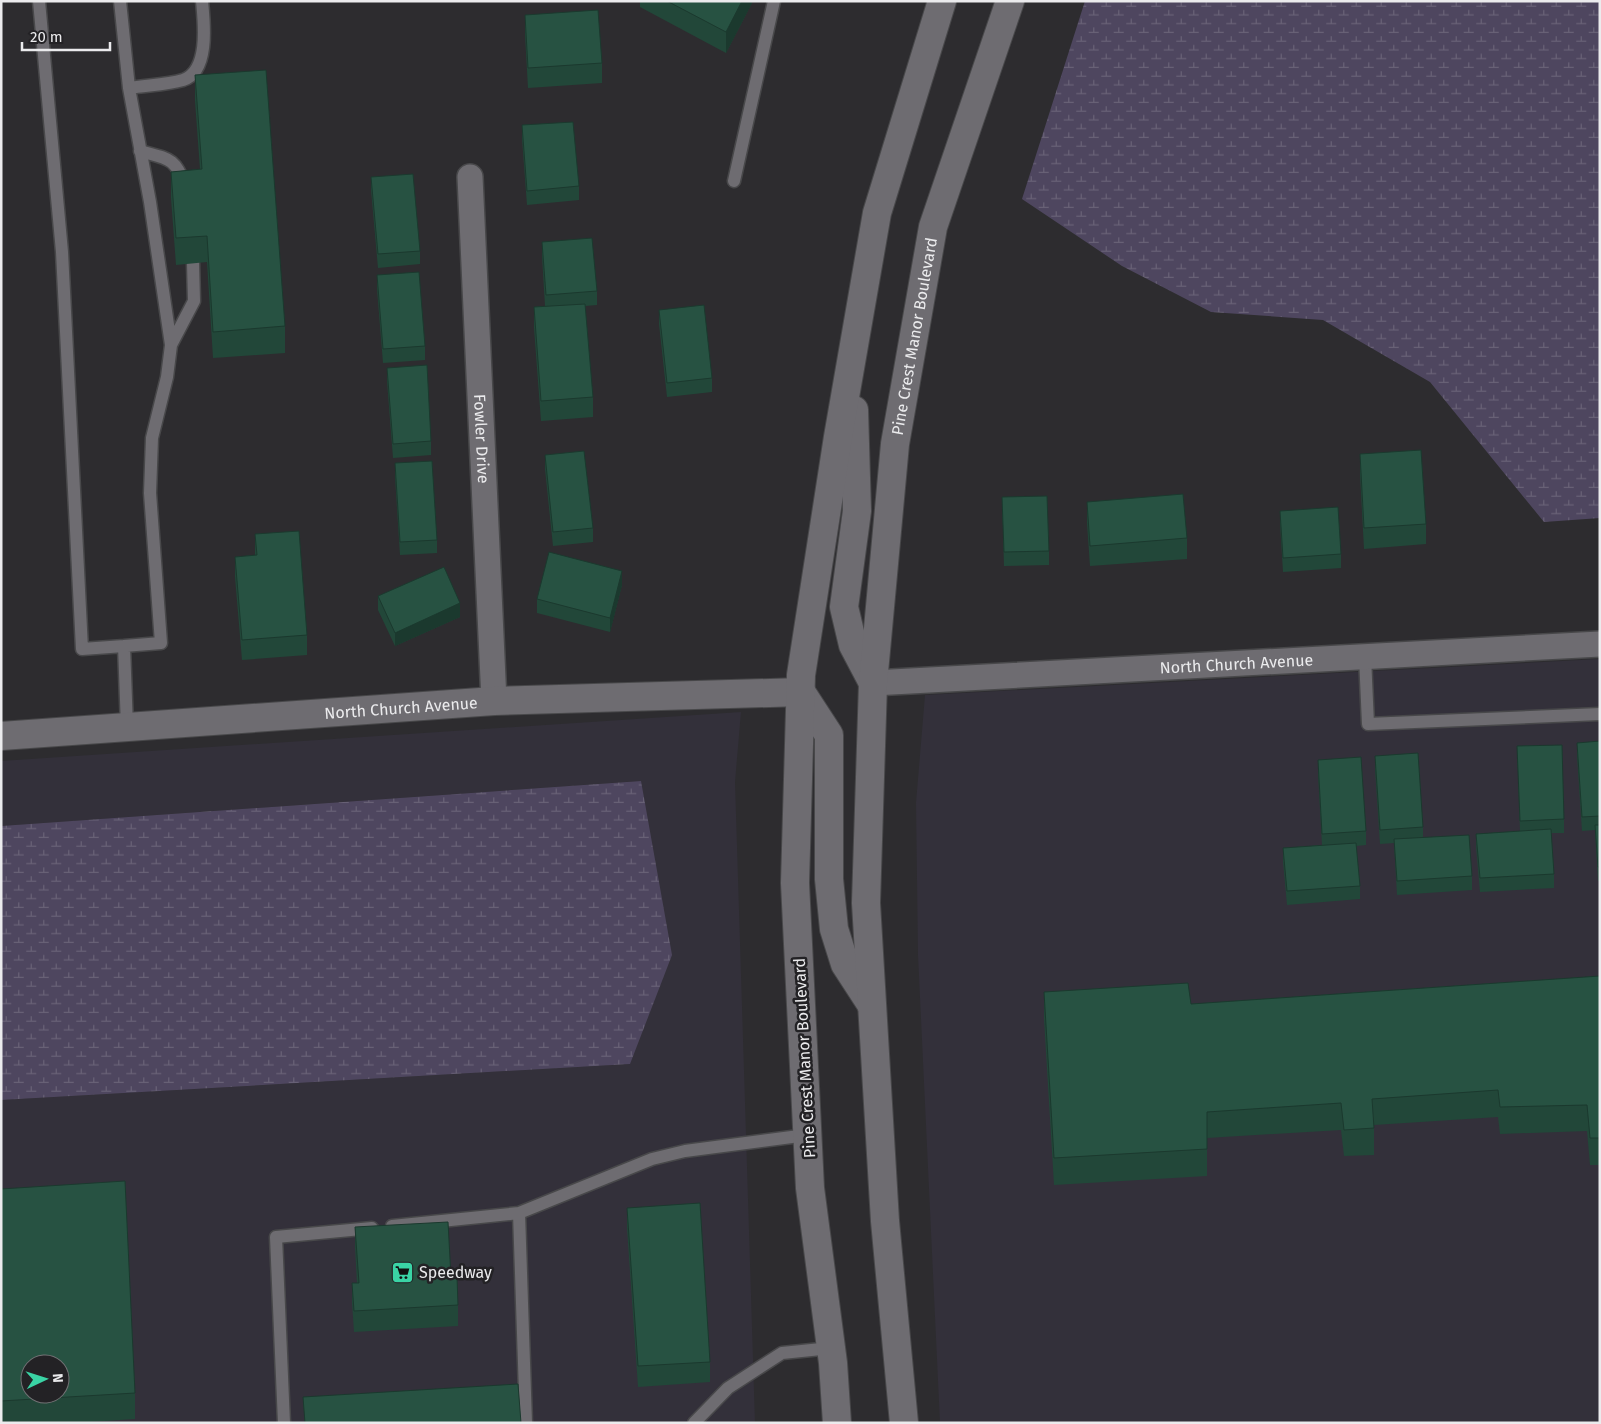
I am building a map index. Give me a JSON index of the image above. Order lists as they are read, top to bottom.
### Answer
{
  "streets": {
    "main road": ["Pine Crest Manor Boulevard", "North Church Avenue"],
    "street": ["Fowler Drive"]
  },
  "crossings": [
    ["Pine Crest Manor Boulevard", "North Church Avenue"],
    ["Fowler Drive", "North Church Avenue"]
  ],
  "places": {
    "supermarket": ["Speedway"]
  },
  "scale_bar": "20 m",
  "north": "right"
}
